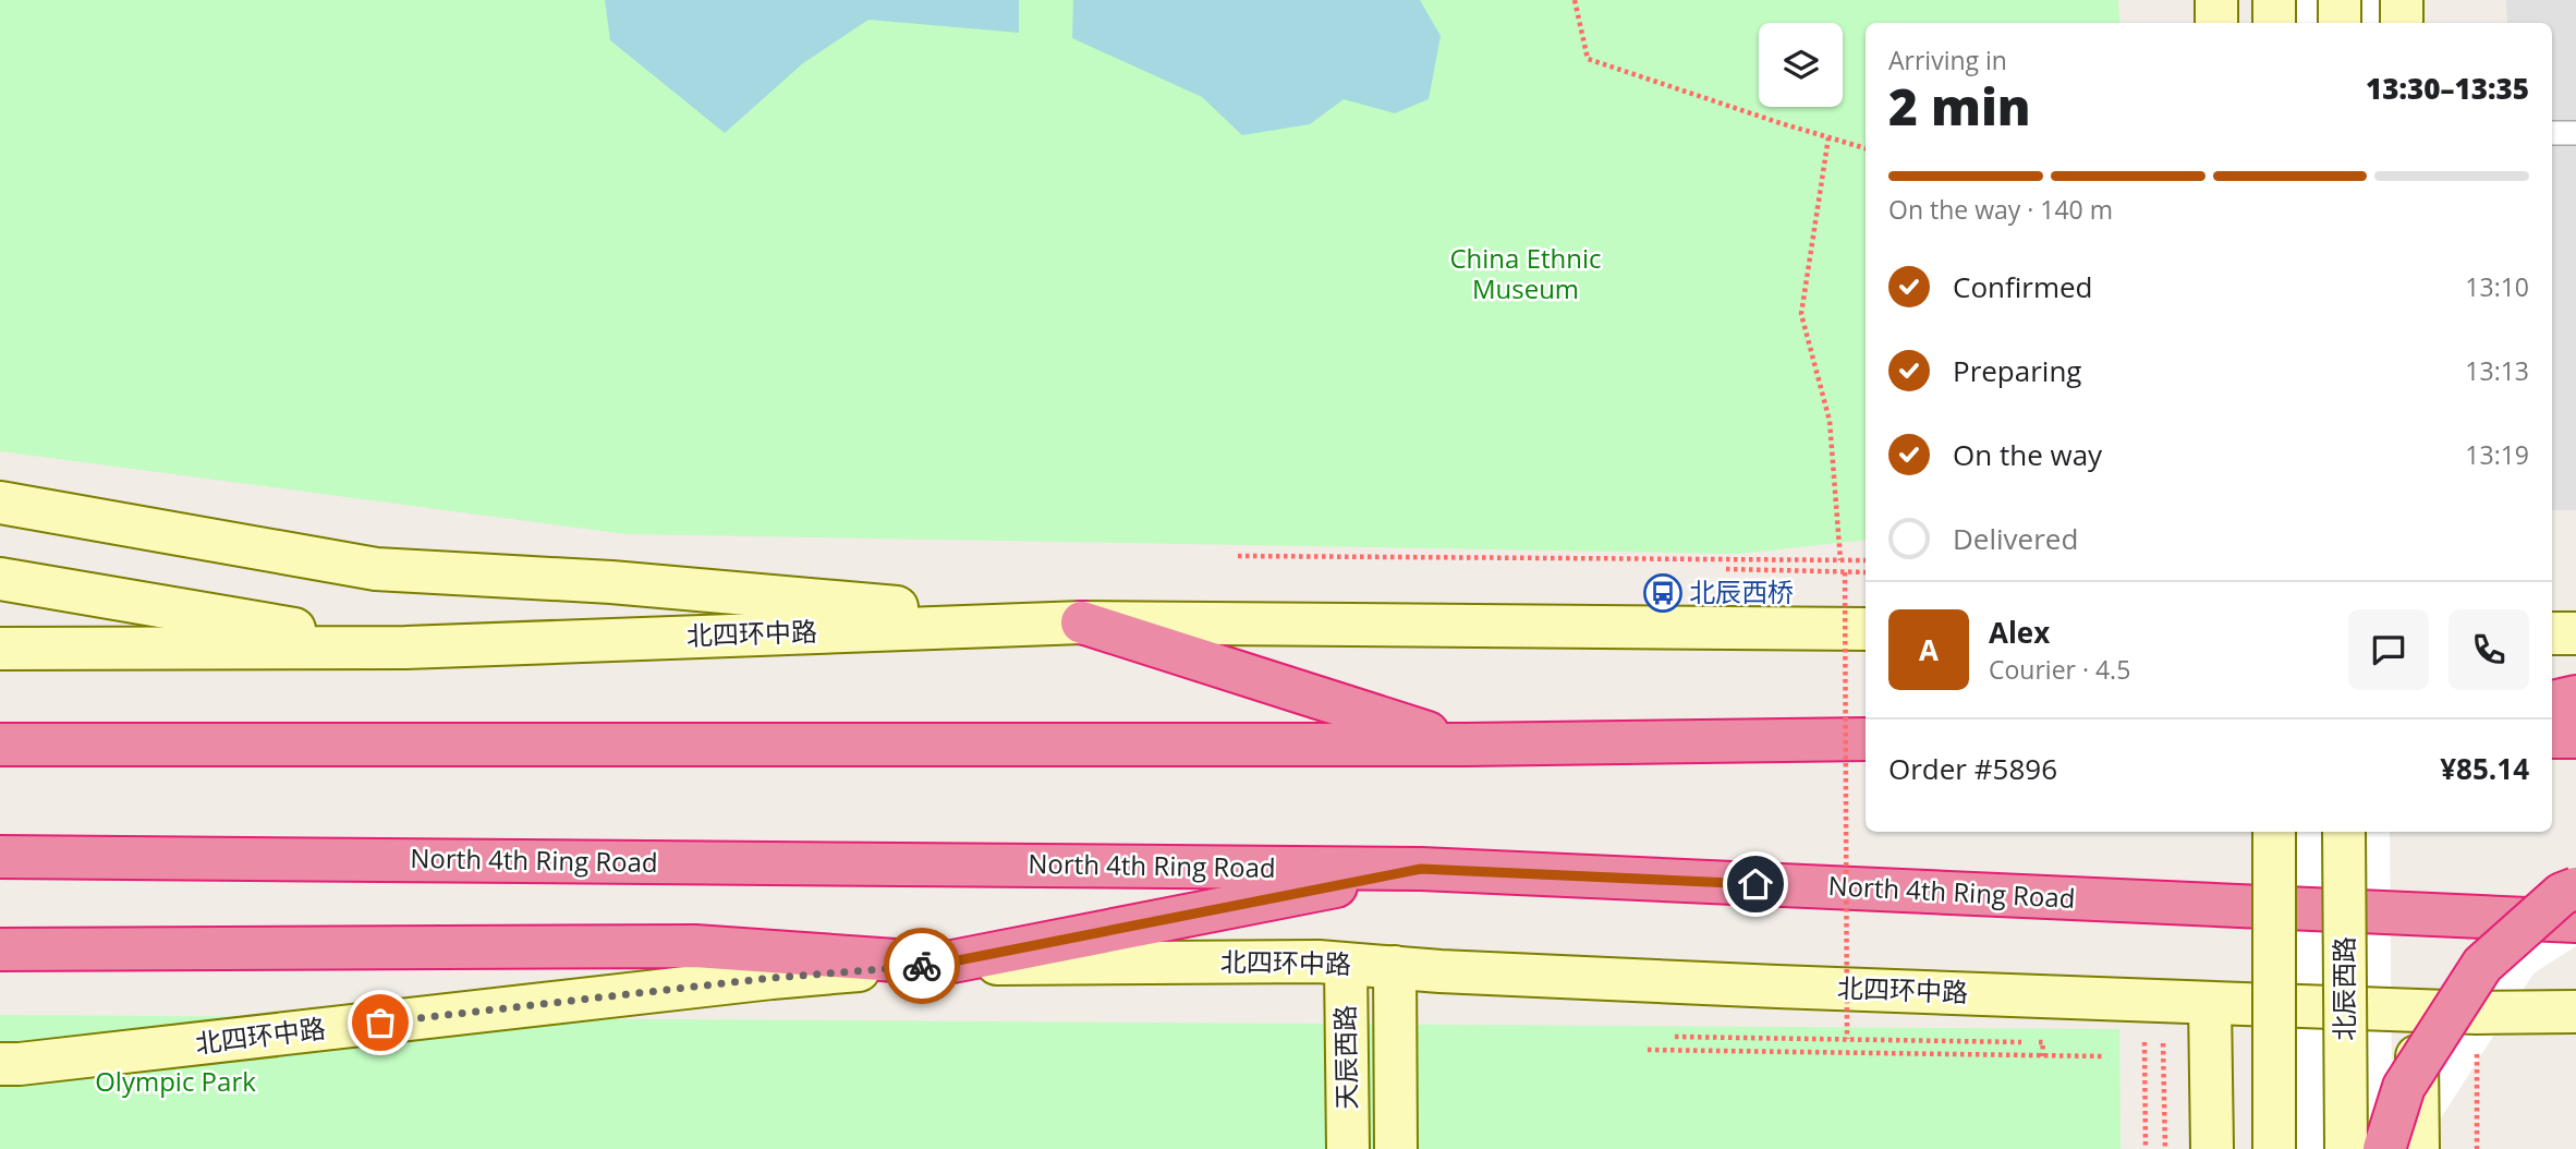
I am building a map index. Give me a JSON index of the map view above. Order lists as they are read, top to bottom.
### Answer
{
  "streets": {
    "highway": ["North 4th Ring Road"],
    "street": ["北四环中路", "北辰西路", "天辰西路"]
  },
  "crossings": [
    ["北四环中路", "天辰西路"]
  ],
  "parks": ["China Ethnic Museum", "Olympic Park"],
  "places": {
    "bus stop": ["北辰西桥"]
  },
  "page": {
    "heading": ["2 min", "Arriving in", "13:30–13:35"],
    "panel": [
      "Alex",
      "Courier · 4.5",
      "Order #5896",
      "¥85.14"
    ],
    "bar": "On the way · 140 m",
    "list": [
      ["Confirmed", "13:10"],
      ["Preparing", "13:13"],
      ["On the way", "13:19"],
      "Delivered"
    ],
    "round": "A"
  }
}
